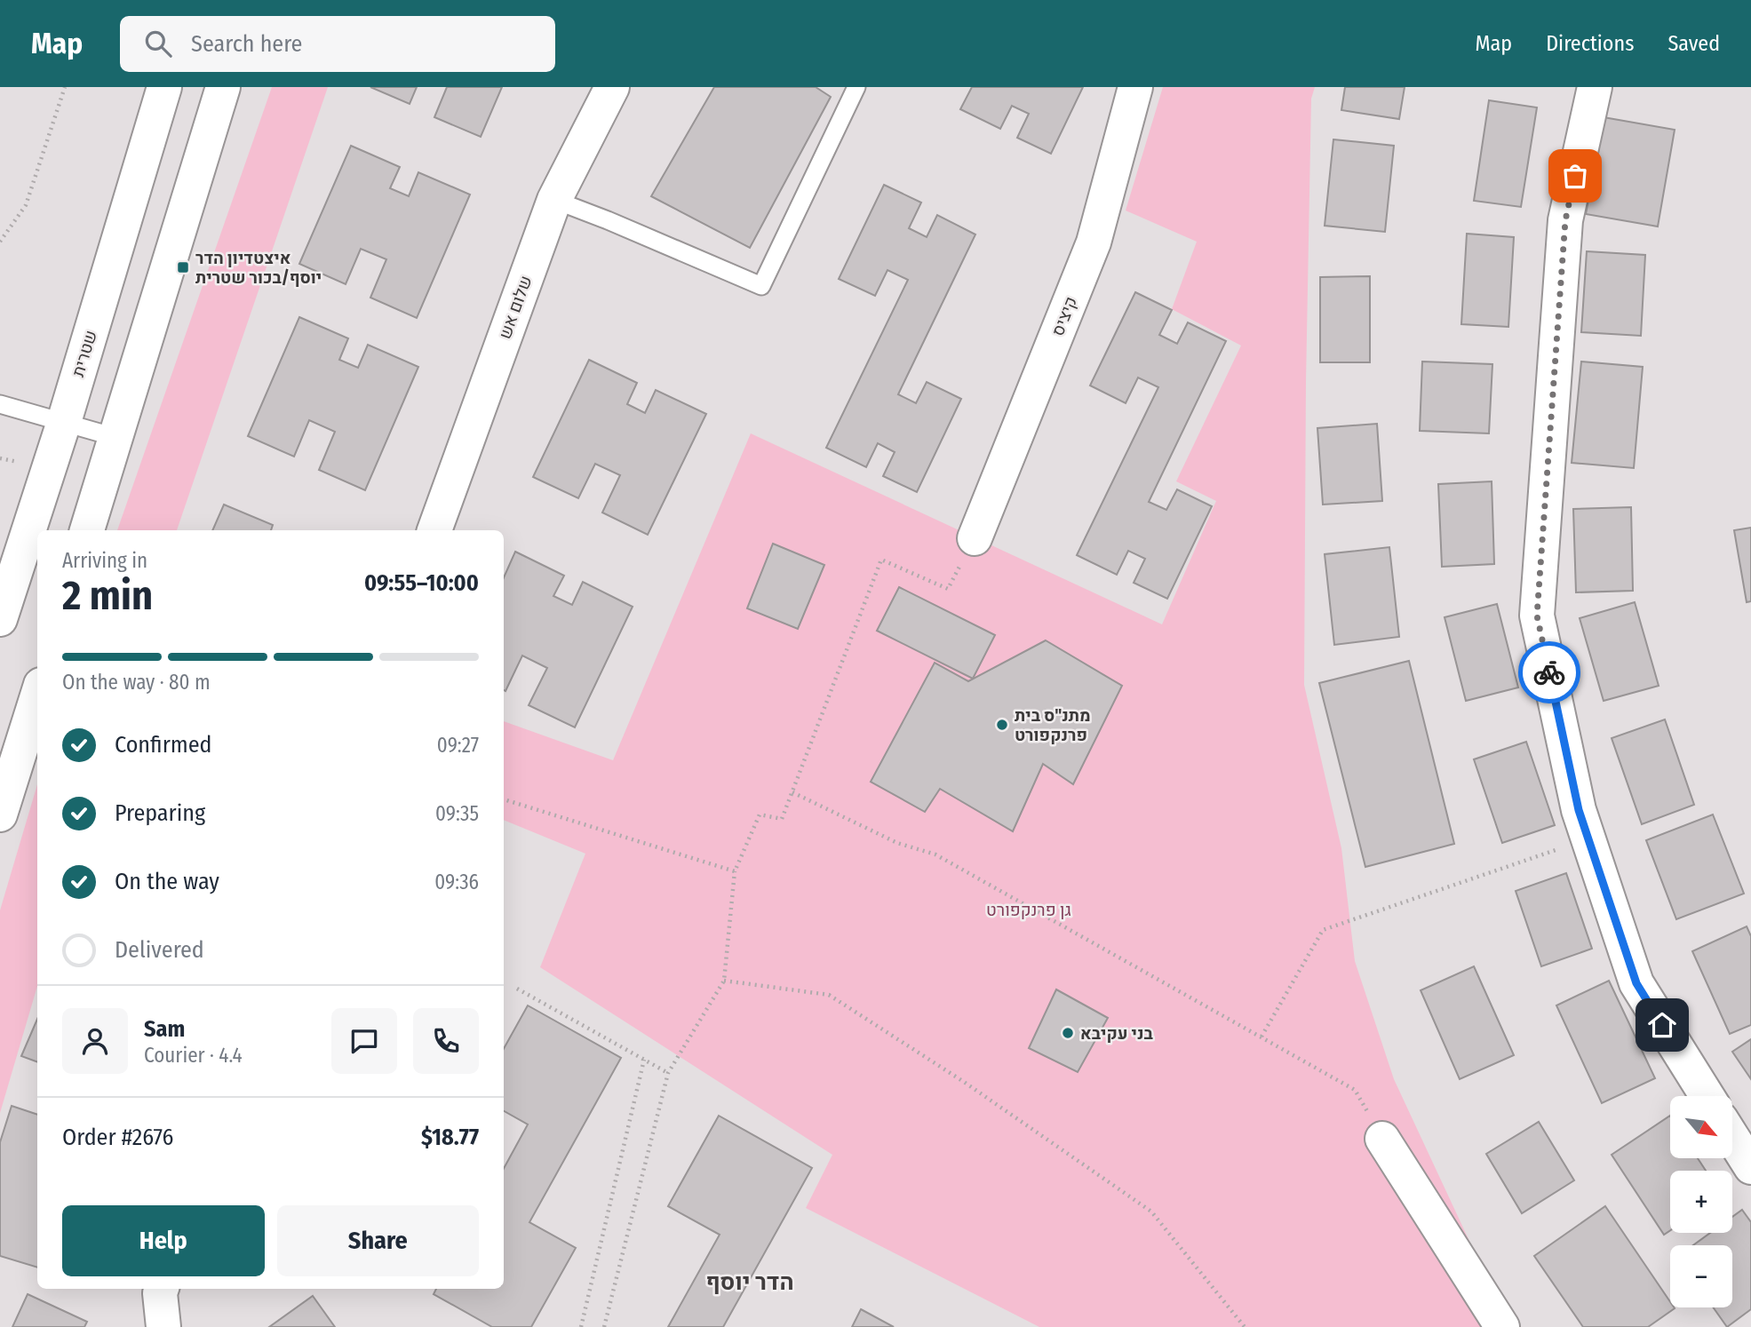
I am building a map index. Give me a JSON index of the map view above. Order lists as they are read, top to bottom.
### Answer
{
  "streets": {
    "street": ["שלום אש", "קיציס", "שטרית"]
  },
  "districts": ["הדר יוסף"],
  "parks": ["גן פרנקפורט"],
  "places": {
    "transit": ["איצטדיון הדר יוסף/בכור שטרית"],
    "other": ["מתנ\"ס בית פרנקפורט", "בני עקיבא"]
  },
  "north": "bottom right",
  "page": {
    "header": "Map",
    "search": "Search here",
    "nav": ["Map", "Directions", "Saved"],
    "heading": ["2 min", "Arriving in", "09:55–10:00"],
    "panel": [
      "Sam",
      "Courier · 4.4",
      "Order #2676",
      "$18.77"
    ],
    "bar": "On the way · 80 m",
    "list": [
      ["Confirmed", "09:27"],
      ["Preparing", "09:35"],
      ["On the way", "09:36"],
      "Delivered"
    ],
    "map_buttons": ["+", "−"],
    "buttons": ["Help", "Share"]
  }
}
